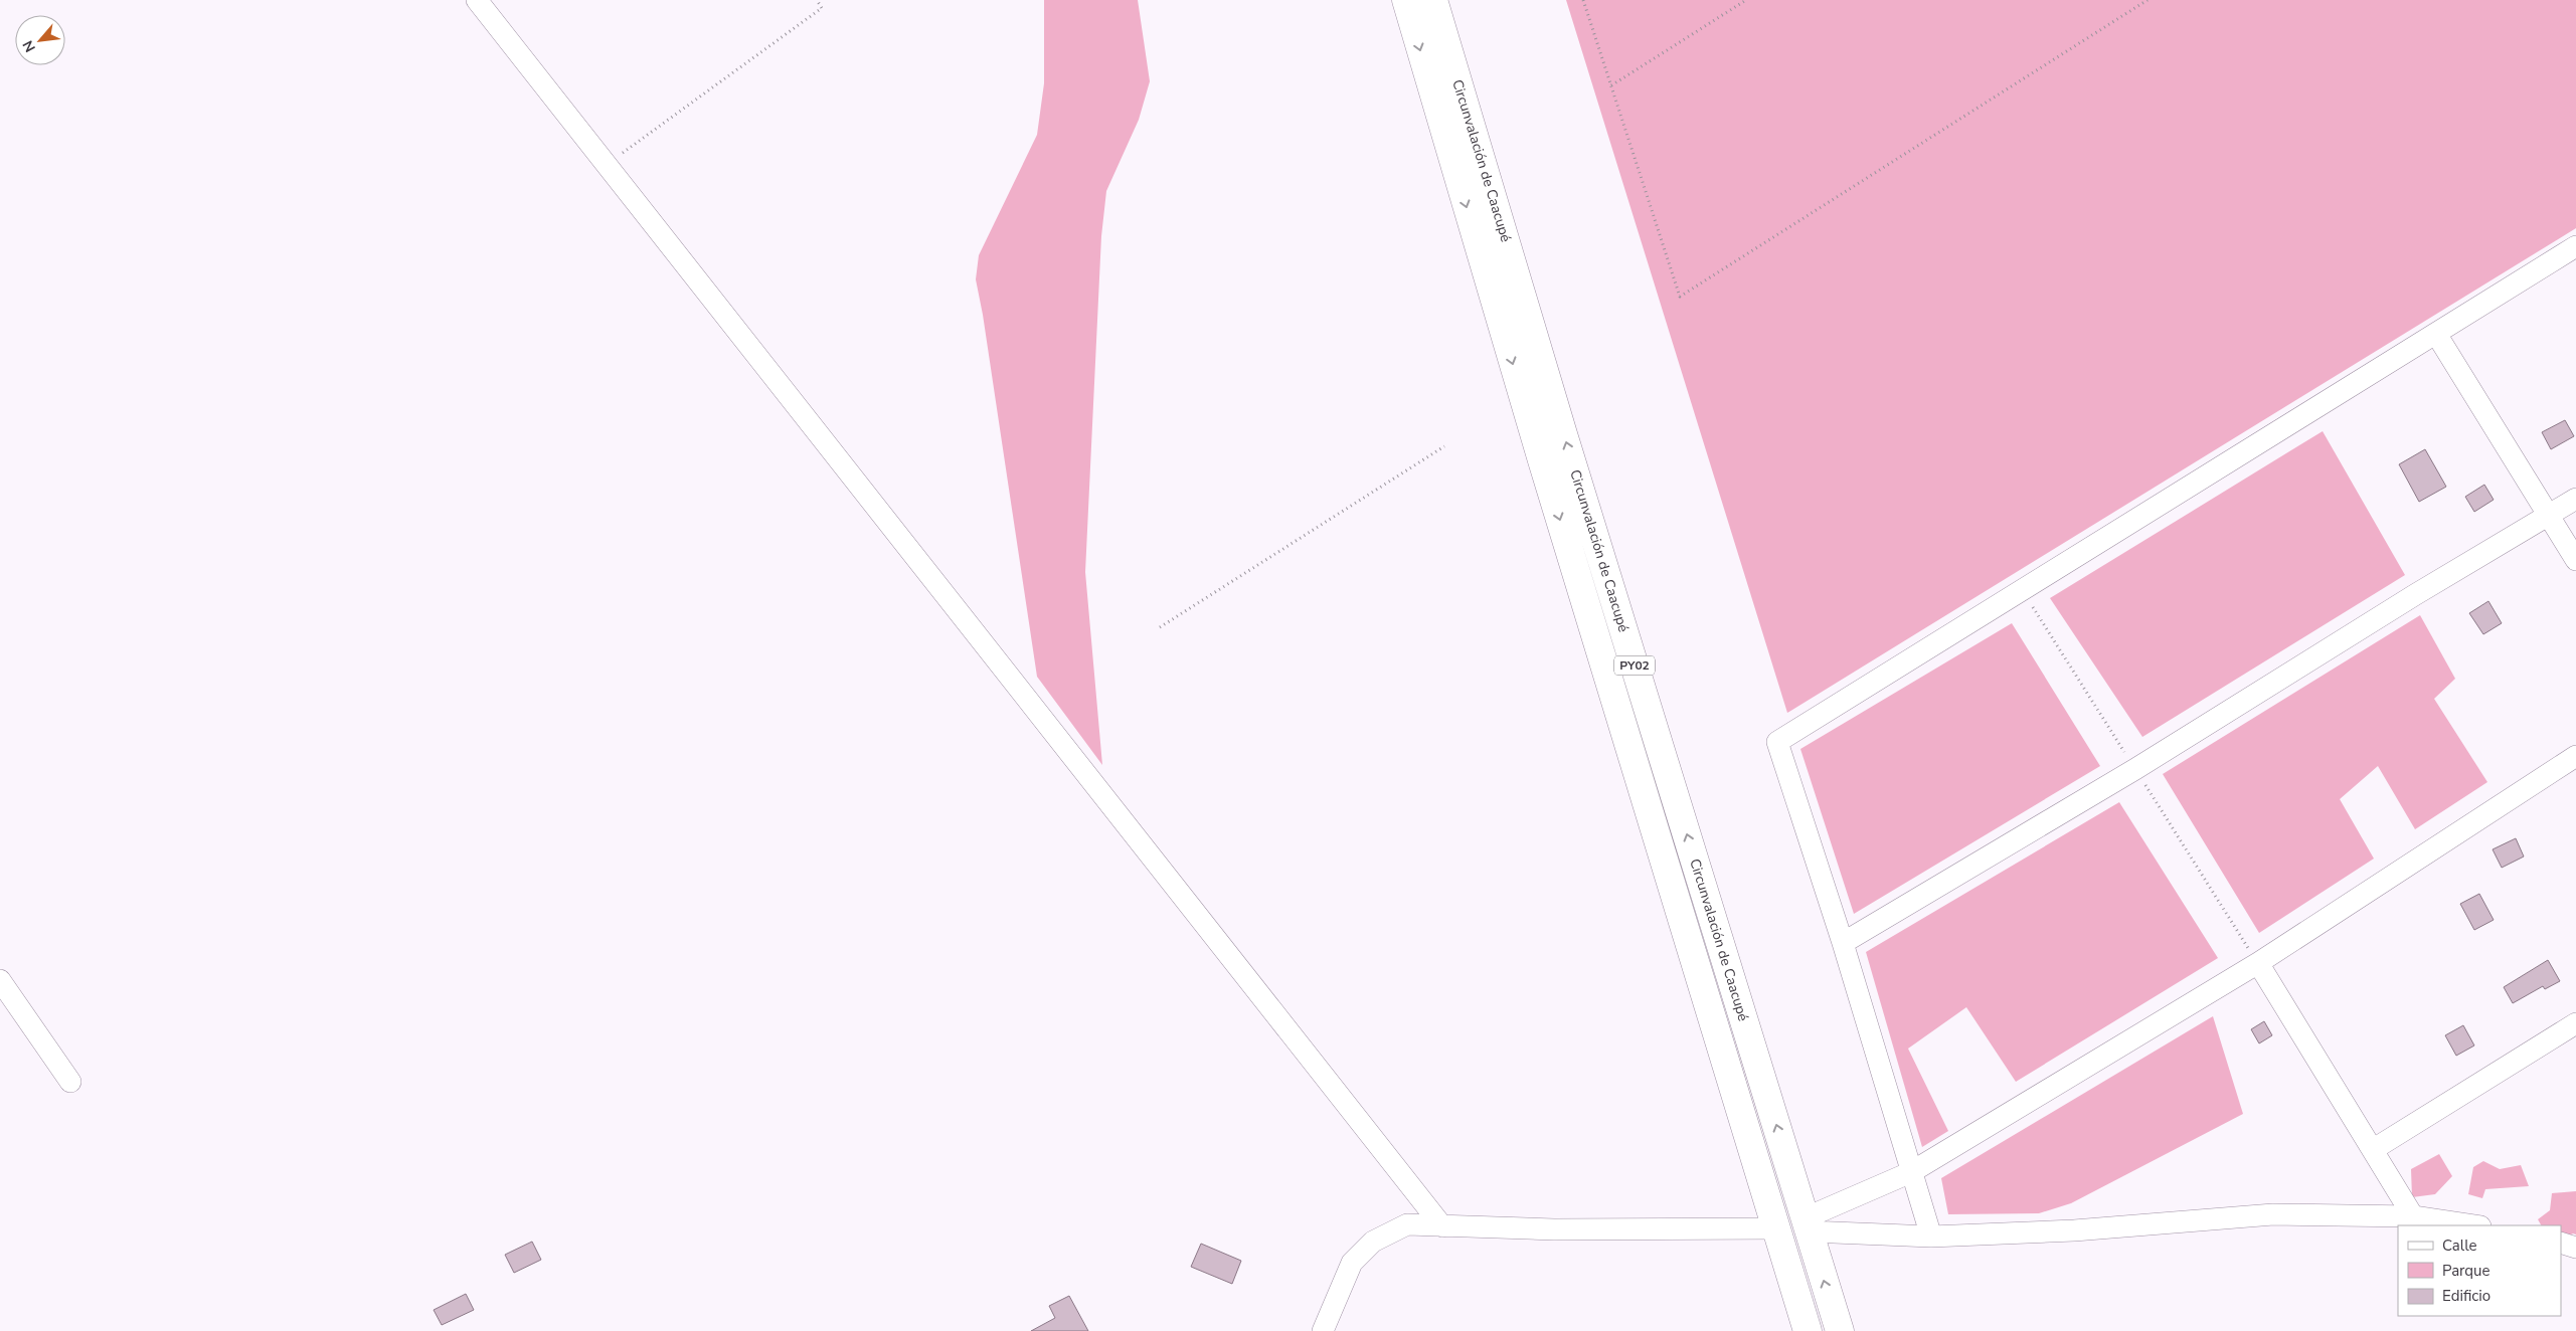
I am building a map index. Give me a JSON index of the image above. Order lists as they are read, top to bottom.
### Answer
{
  "streets": {
    "highway": ["Circunvalación de Caacupé", "PY02"]
  },
  "legend": ["Calle", "Parque", "Edificio"],
  "north": "bottom left"
}
